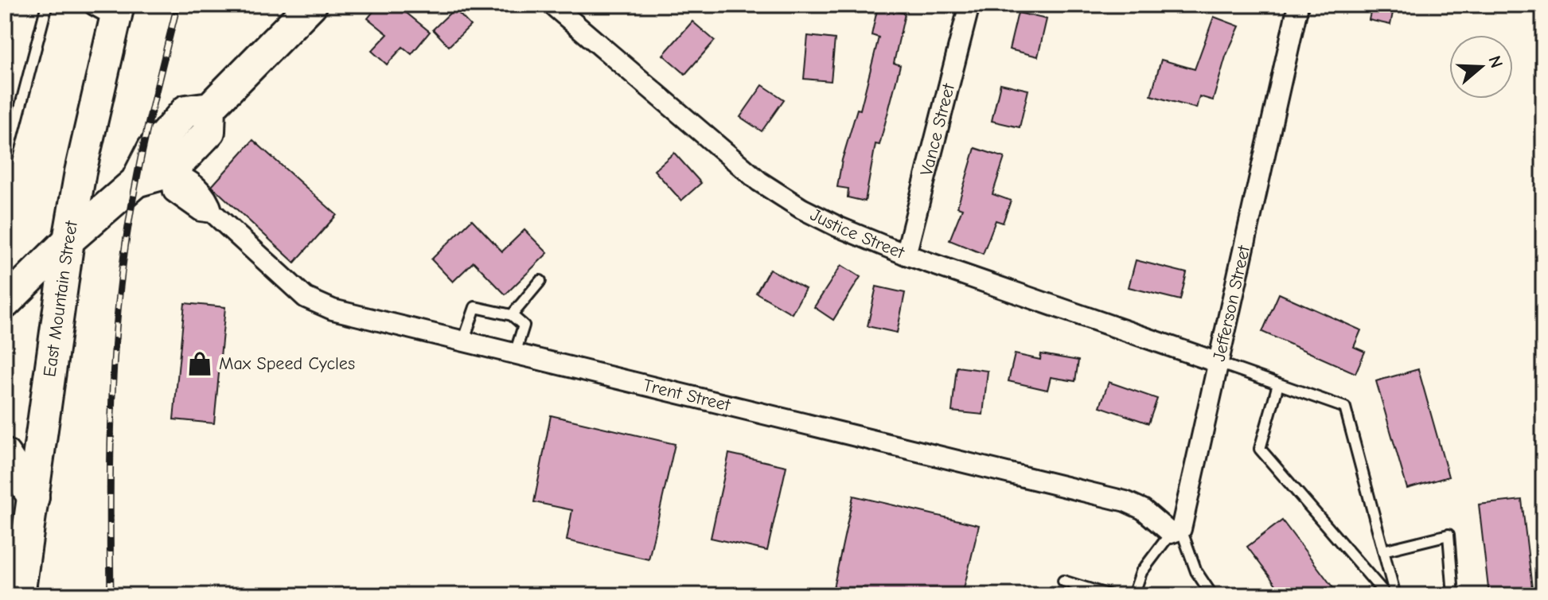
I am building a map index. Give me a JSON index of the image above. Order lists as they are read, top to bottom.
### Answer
{
  "streets": {
    "main road": ["East Mountain Street"],
    "street": [
      "Vance Street",
      "Justice Street",
      "Jefferson Street",
      "Trent Street"
    ]
  },
  "crossings": [
    ["Vance Street", "Justice Street"],
    ["Justice Street", "Jefferson Street"],
    ["Jefferson Street", "Trent Street"]
  ],
  "places": {
    "shop": ["Max Speed Cycles"]
  },
  "north": "right"
}
